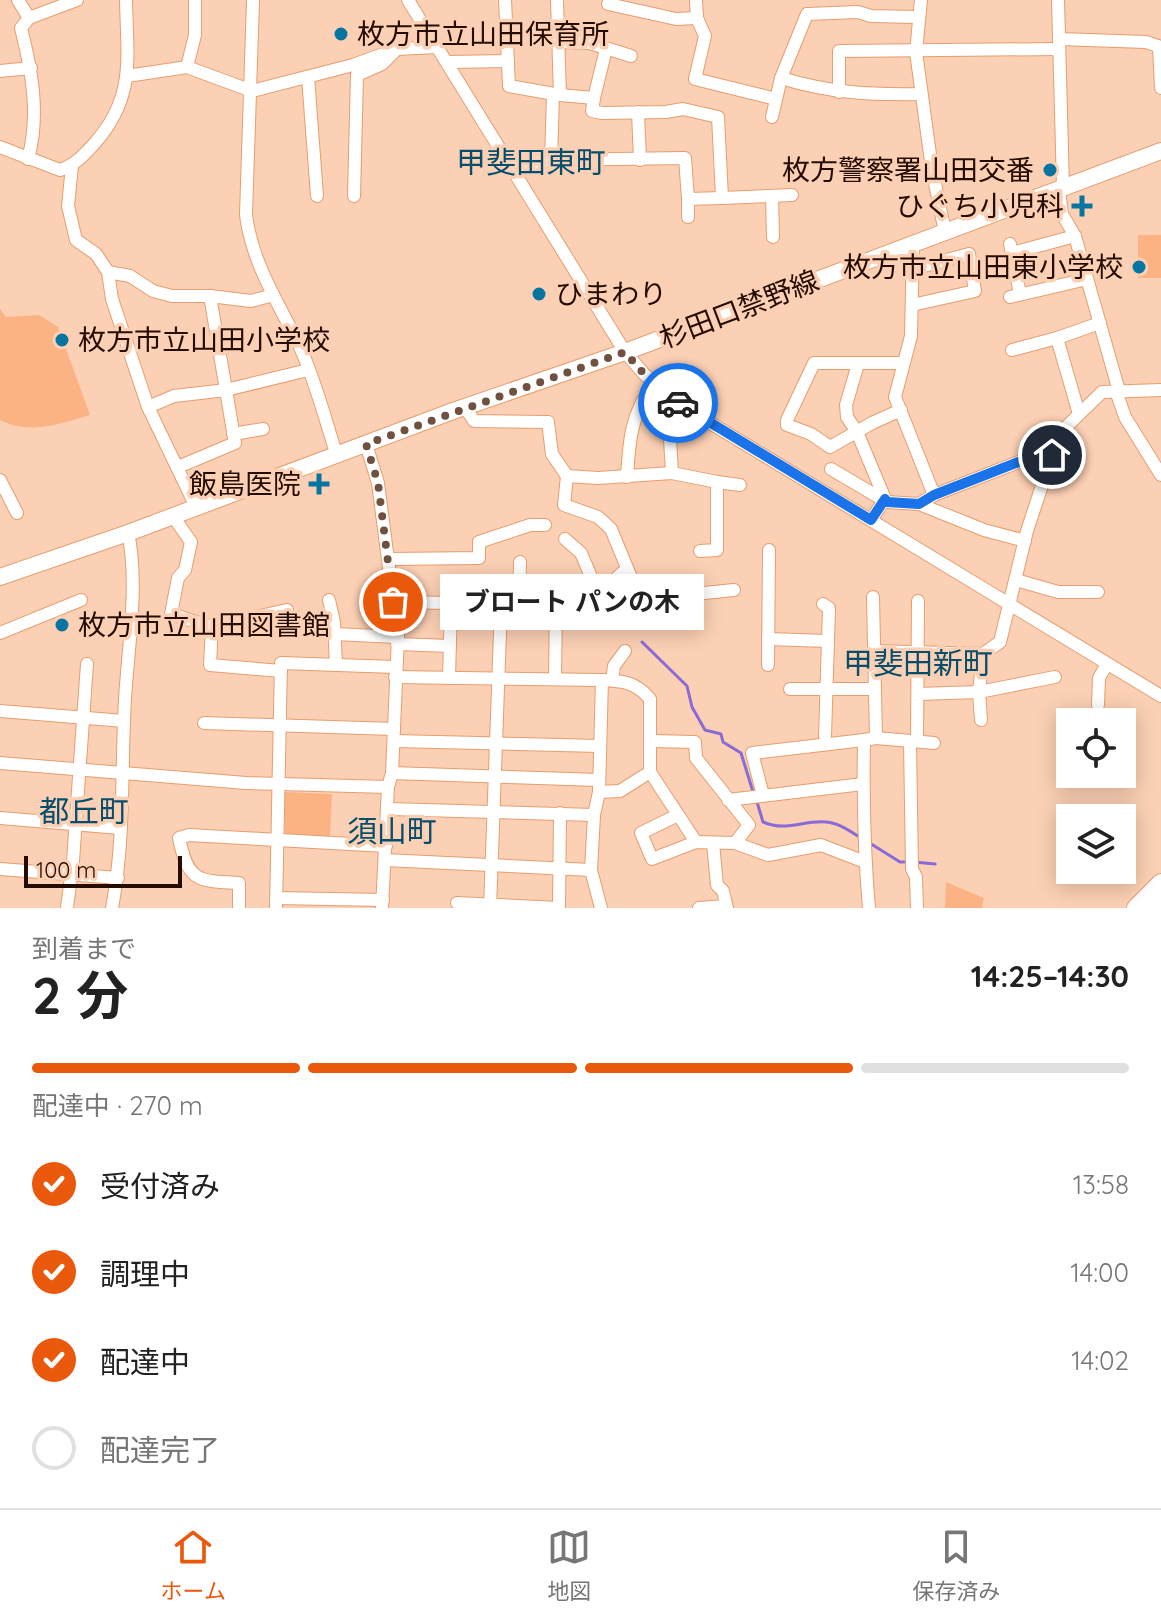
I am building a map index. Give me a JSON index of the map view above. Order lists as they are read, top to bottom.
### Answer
{
  "streets": {
    "main road": ["杉田口禁野線"]
  },
  "districts": [
    "甲斐田東町",
    "甲斐田新町",
    "都丘町",
    "須山町"
  ],
  "places": {
    "other": [
      "枚方市立山田保育所",
      "枚方警察署山田交番",
      "枚方市立山田東小学校",
      "ひまわり",
      "枚方市立山田小学校",
      "ブロート パンの木",
      "枚方市立山田図書館"
    ],
    "health": ["ひぐち小児科", "飯島医院"]
  },
  "scale_bar": "100 m",
  "page": {
    "bubble": "ブロート パンの木",
    "scale": "100 m",
    "heading": ["2 分", "到着まで", "14:25–14:30"],
    "bar": "配達中 · 270 m",
    "list": [
      ["受付済み", "13:58"],
      ["調理中", "14:00"],
      ["配達中", "14:02"],
      "配達完了"
    ],
    "tabs": ["ホーム", "地図", "保存済み"]
  }
}
